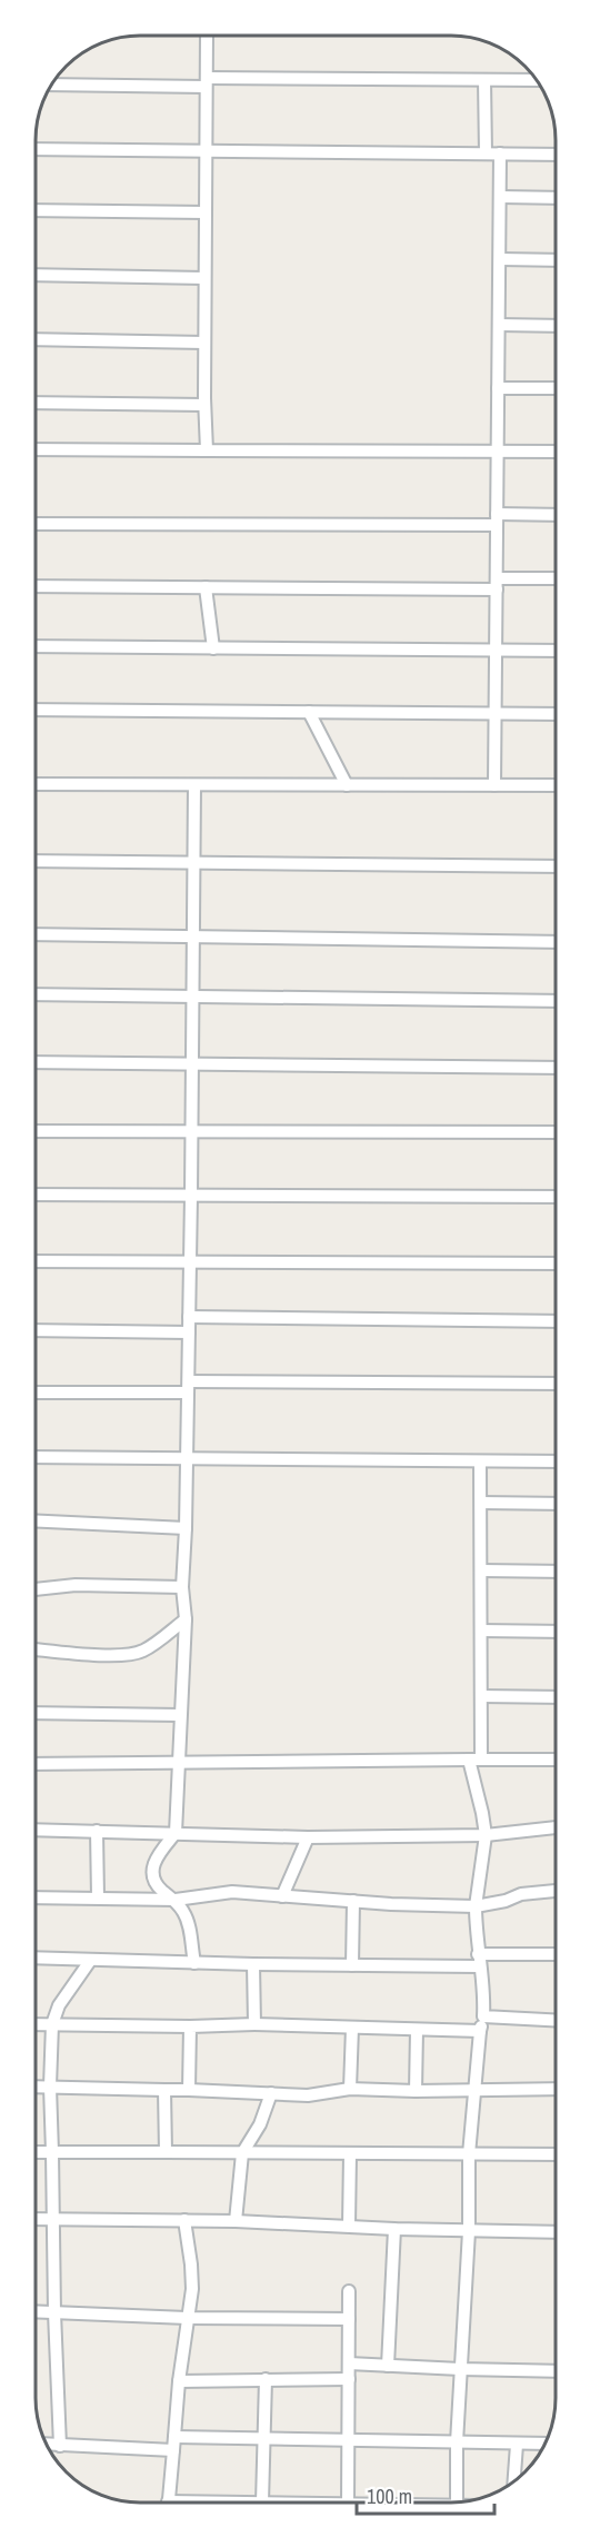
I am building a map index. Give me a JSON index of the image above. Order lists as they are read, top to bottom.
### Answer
{
  "scale_bar": "100 m"
}
